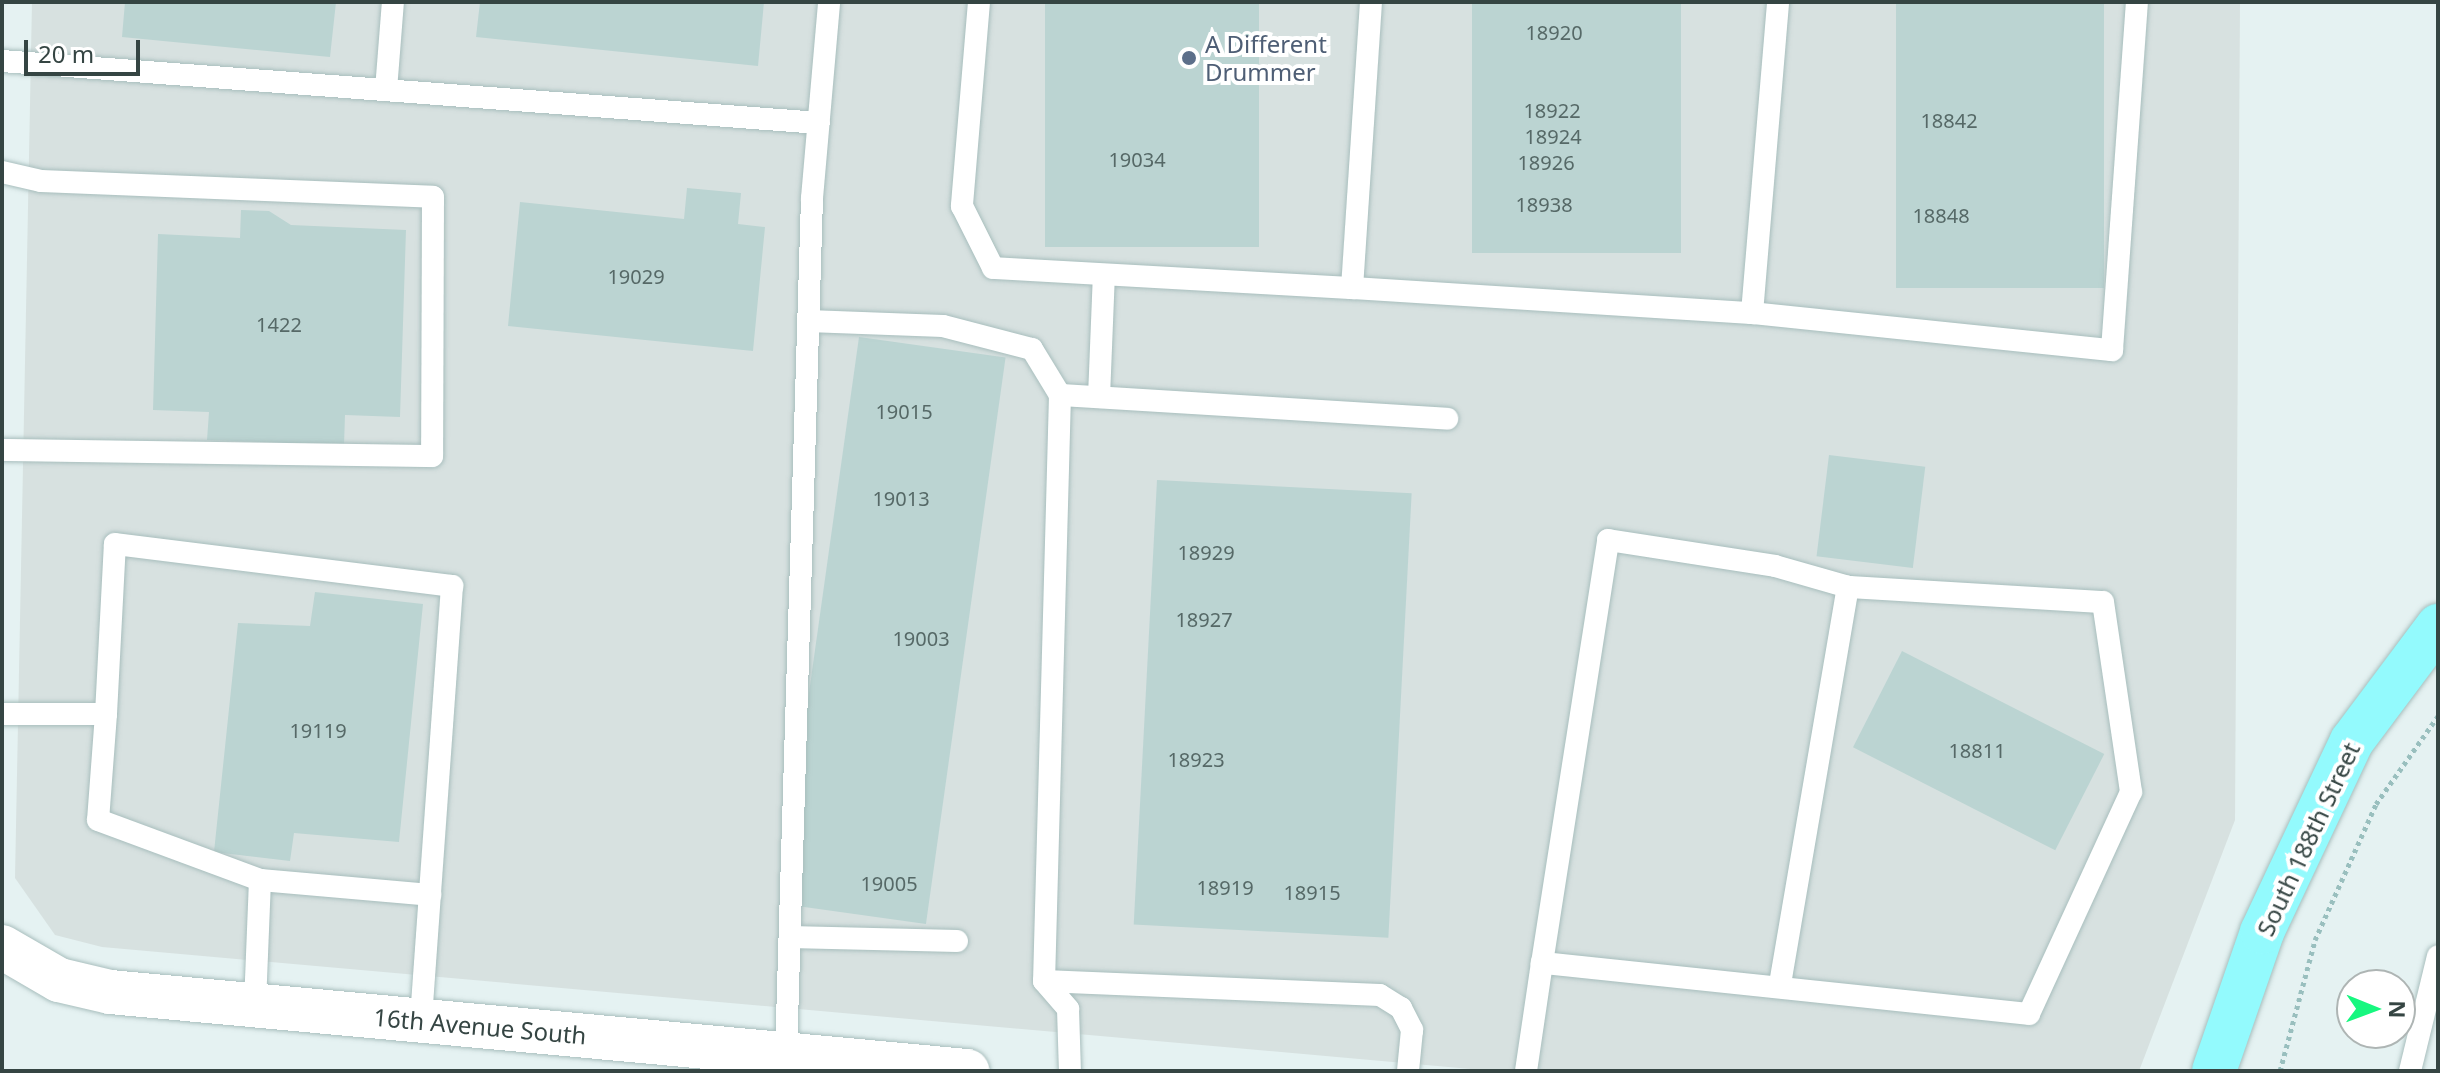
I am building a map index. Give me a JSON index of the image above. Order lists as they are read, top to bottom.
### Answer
{
  "streets": {
    "main road": ["South 188th Street"],
    "street": ["16th Avenue South"]
  },
  "places": ["A Different Drummer"],
  "house_numbers": [
    "18920",
    "18922",
    "18842",
    "18924",
    "19034",
    "18926",
    "18938",
    "18848",
    "19029",
    "1422",
    "19015",
    "19013",
    "18929",
    "18927",
    "19003",
    "19119",
    "18811",
    "18923",
    "19005",
    "18919",
    "18915"
  ],
  "scale_bar": "20 m",
  "north": "right"
}
